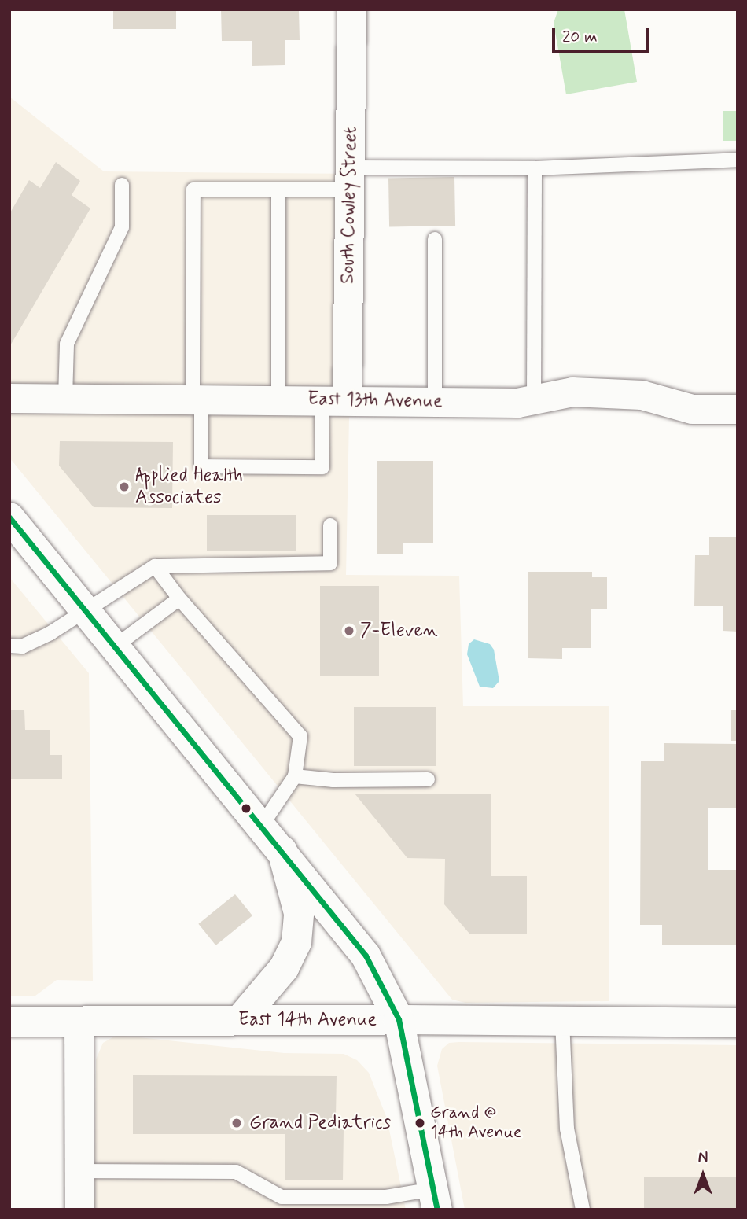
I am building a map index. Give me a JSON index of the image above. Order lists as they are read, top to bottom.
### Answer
{
  "streets": {
    "main road": ["East 14th Avenue"],
    "street": ["South Cowley Street", "East 13th Avenue"]
  },
  "crossings": [
    ["South Cowley Street", "East 13th Avenue"]
  ],
  "places": [
    "Applied Health Associates",
    "7-Eleven",
    "Grand Pediatrics",
    "Grand @ 14th Avenue"
  ],
  "scale_bar": "20 m",
  "north": "top"
}
